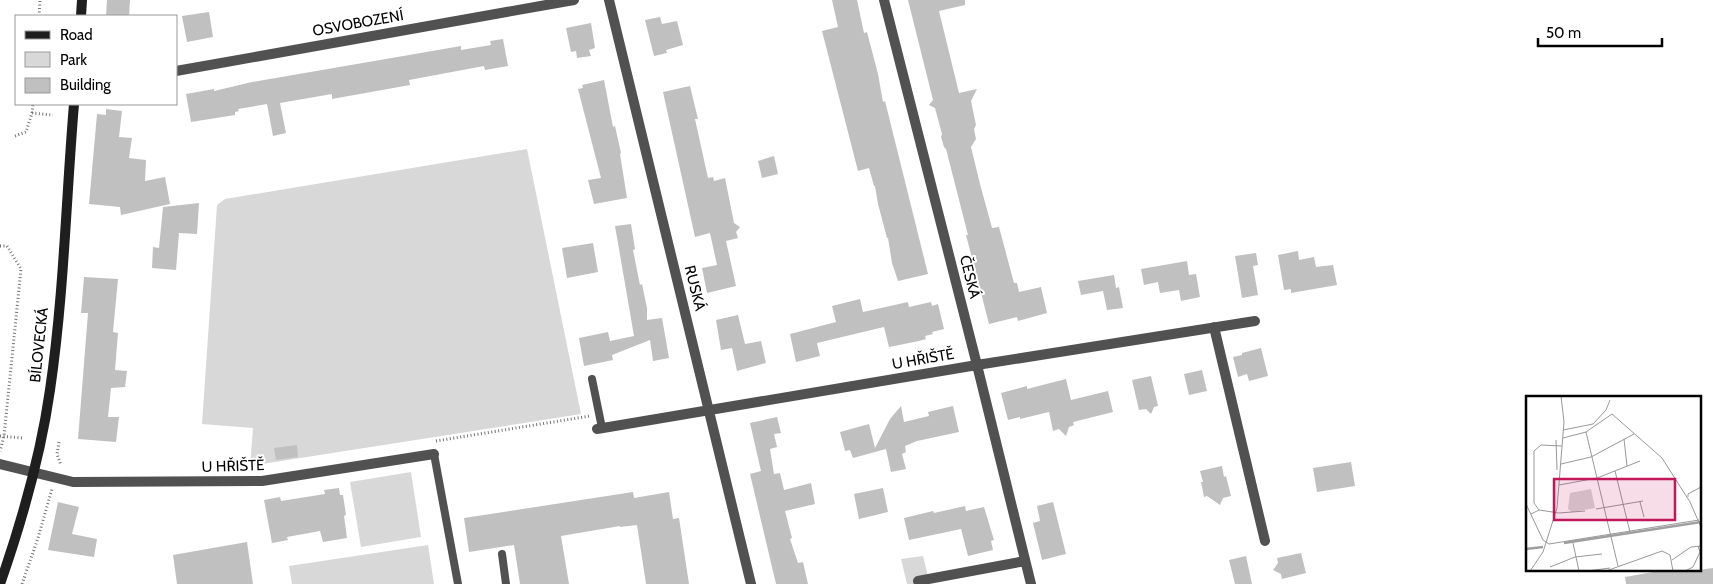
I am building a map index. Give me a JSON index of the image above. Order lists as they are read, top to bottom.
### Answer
{
  "streets": {
    "main road": ["BÍLOVECKÁ"],
    "street": [
      "OSVOBOZENÍ",
      "ČESKÁ",
      "RUSKÁ",
      "U HŘIŠTĚ"
    ]
  },
  "crossings": [
    ["ČESKÁ", "U HŘIŠTĚ"],
    ["RUSKÁ", "U HŘIŠTĚ"],
    ["BÍLOVECKÁ", "U HŘIŠTĚ"]
  ],
  "legend": ["Road", "Park", "Building"],
  "scale_bar": "50 m"
}
